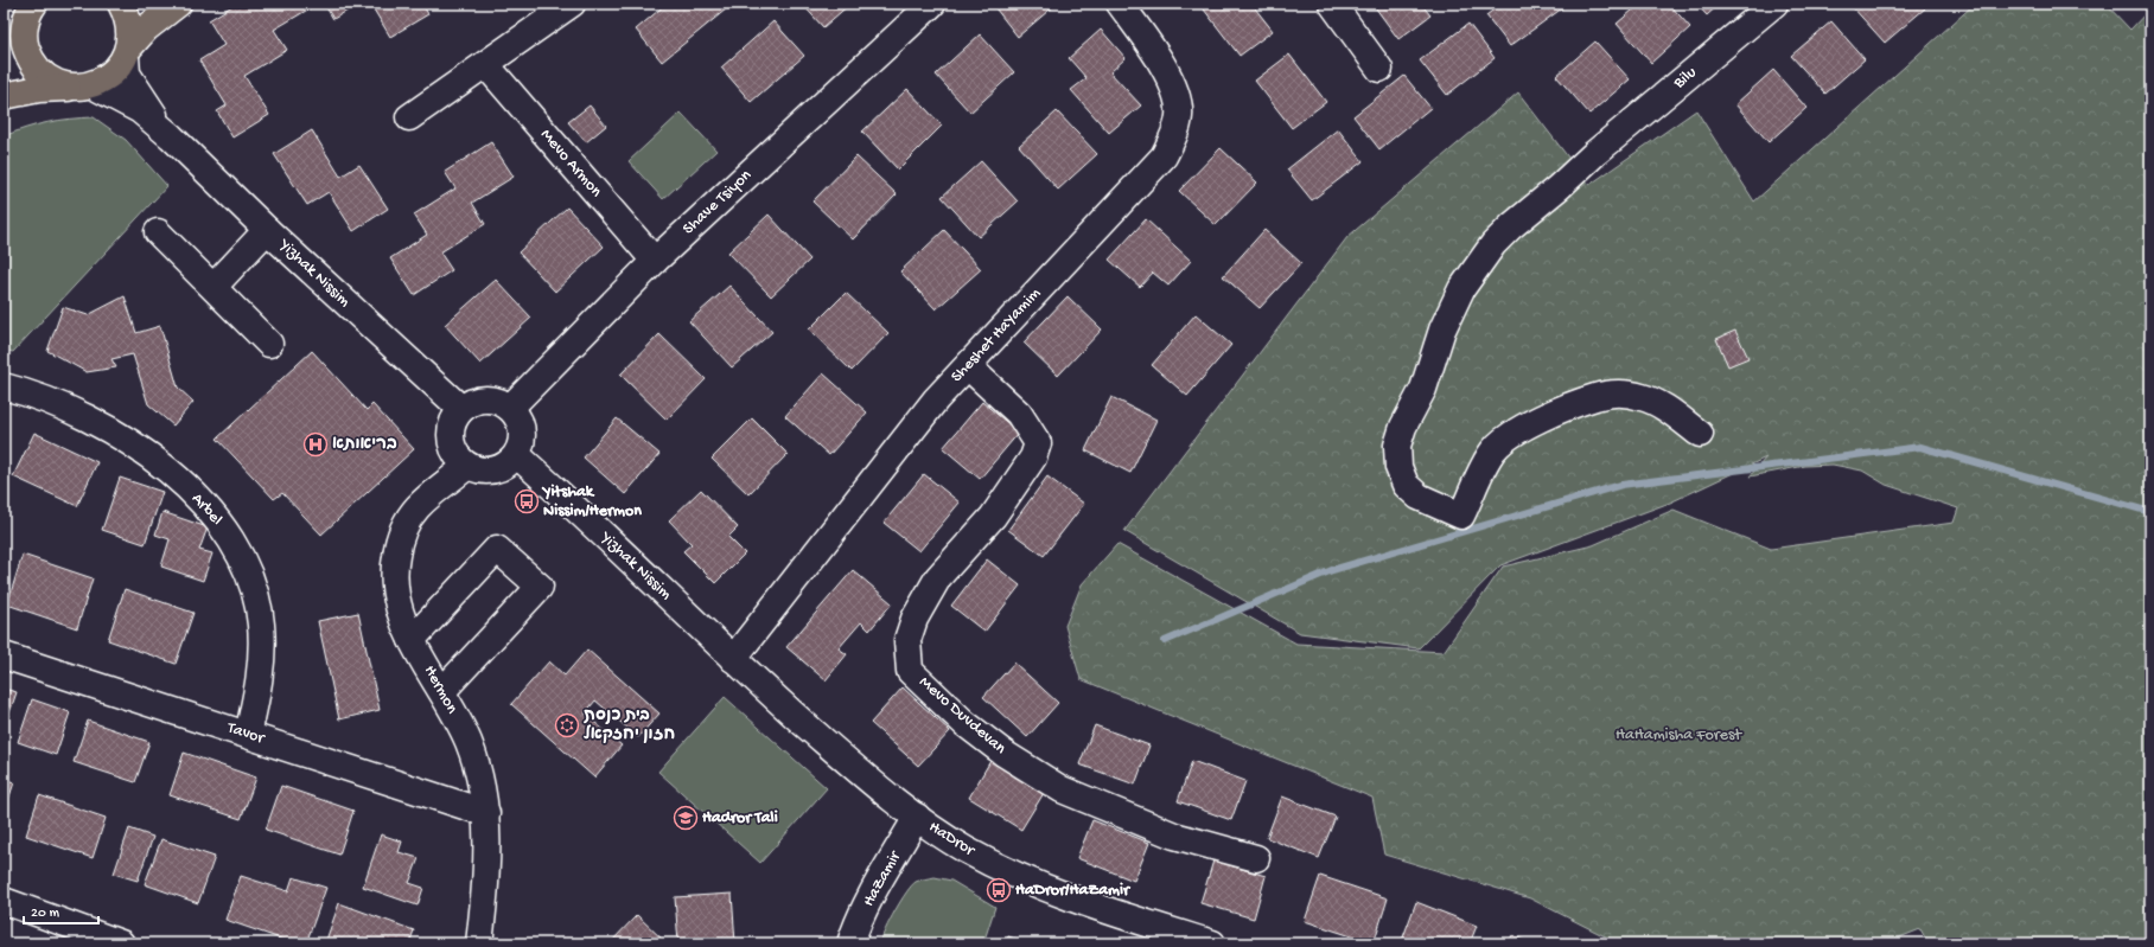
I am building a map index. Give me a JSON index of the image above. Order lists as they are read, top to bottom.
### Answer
{
  "streets": {
    "street": [
      "Bilu",
      "Mevo Armon",
      "Shave Tsiyon",
      "Yizhak Nissim",
      "Sheshet HaYamim",
      "Arbel",
      "Hermon",
      "Mevo Duvdevan",
      "Tavor",
      "HaDror",
      "HaZamir"
    ]
  },
  "crossings": [
    ["Mevo Armon", "Shave Tsiyon"],
    ["Shave Tsiyon", "Yizhak Nissim"],
    ["Shave Tsiyon", "Hermon"],
    ["Yizhak Nissim", "Sheshet HaYamim"],
    ["Yizhak Nissim", "Hermon"],
    ["Yizhak Nissim", "HaDror"],
    ["Sheshet HaYamim", "Mevo Duvdevan"],
    ["Sheshet HaYamim", "HaDror"],
    ["Arbel", "Tavor"],
    ["Hermon", "Tavor"],
    ["HaDror", "HaZamir"]
  ],
  "parks": ["HaHamisha Forest"],
  "places": {
    "hospital": ["בריאותא"],
    "bus stop": ["Yitshak Nissim/Hermon", "HaDror/HaZamir"],
    "synagogue": ["בית כנסת חזון יחזקאל"],
    "school or university": ["Hadror Tali"]
  },
  "scale_bar": "20 m"
}
